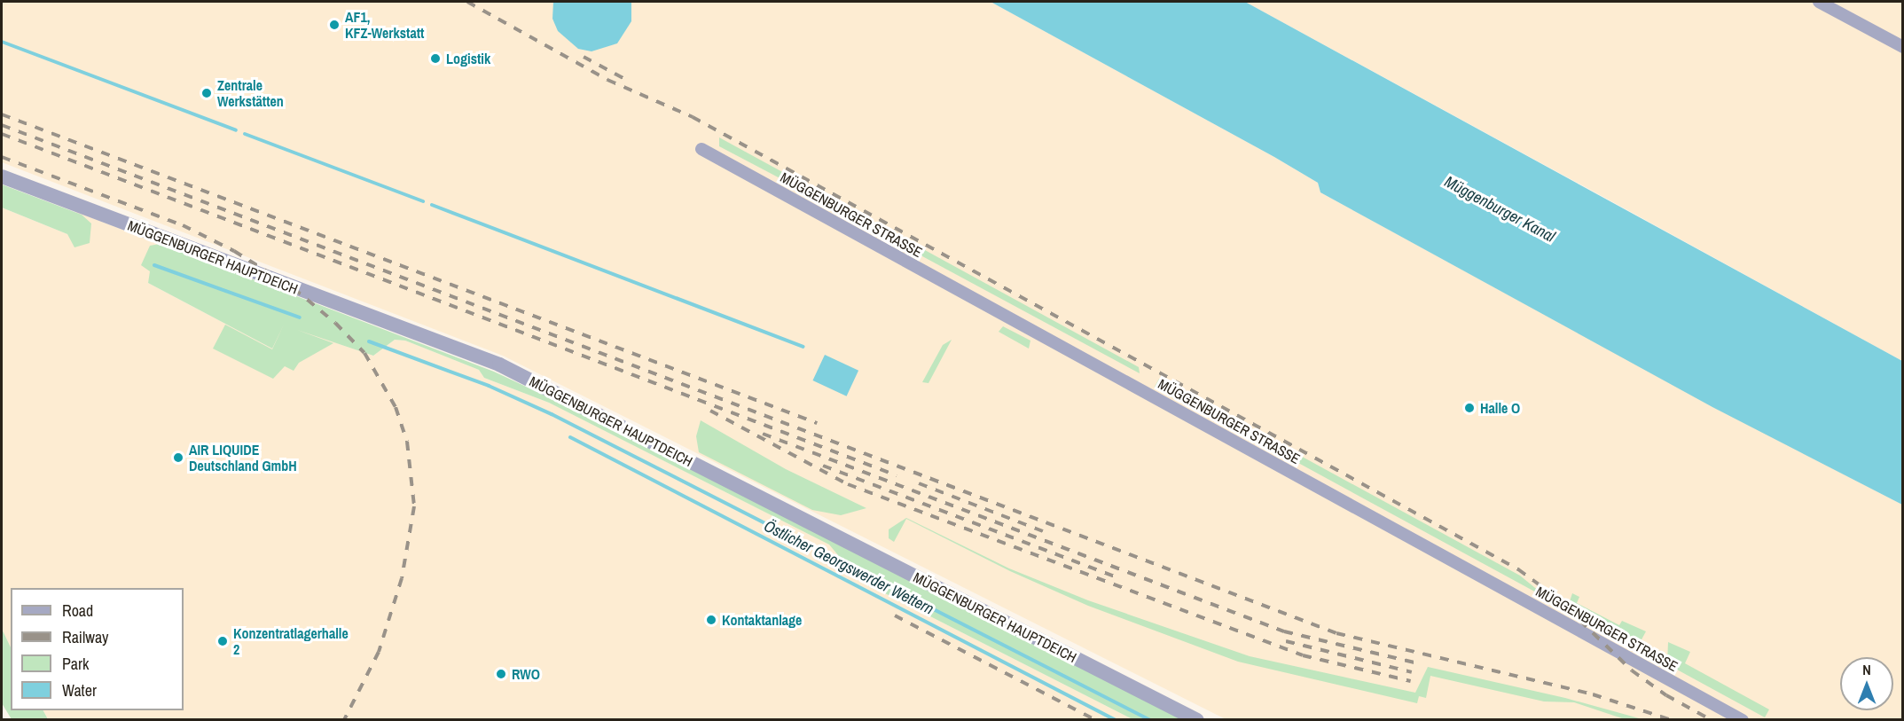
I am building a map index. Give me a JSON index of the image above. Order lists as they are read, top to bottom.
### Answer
{
  "streets": {
    "street": ["MÜGGENBURGER STRASSE", "MÜGGENBURGER HAUPTDEICH"]
  },
  "water": ["Müggenburger Kanal", "Östlicher Georgswerder Wettern"],
  "places": [
    "AF1, KFZ-Werkstatt",
    "Logistik",
    "Zentrale Werkstätten",
    "Halle O",
    "AIR LIQUIDE Deutschland GmbH",
    "Kontaktanlage",
    "Konzentratlagerhalle 2",
    "RWO"
  ],
  "legend": [
    "Road",
    "Railway",
    "Park",
    "Water"
  ],
  "north": "top"
}
